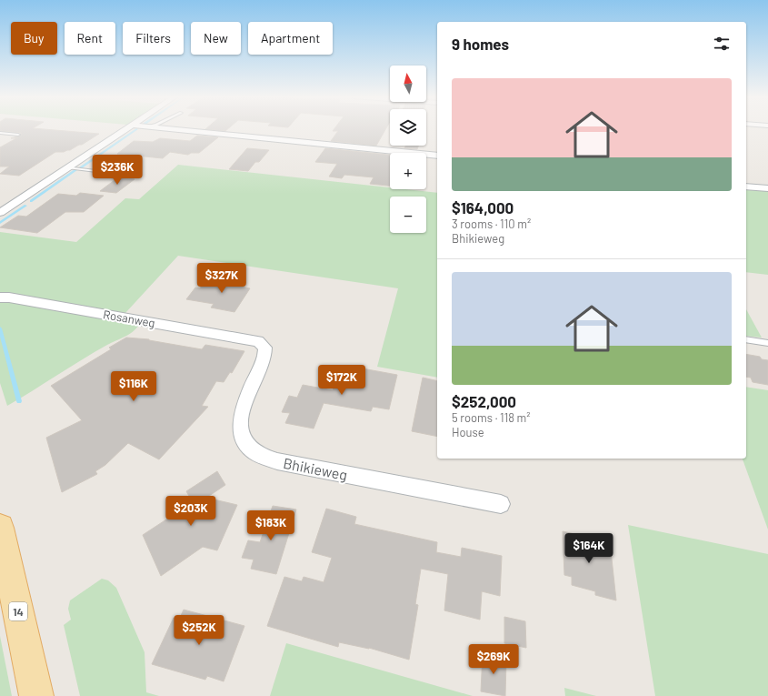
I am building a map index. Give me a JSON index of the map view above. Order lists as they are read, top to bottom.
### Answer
{
  "streets": {
    "main road": ["14"],
    "street": ["Rosanweg", "Bhikieweg"]
  },
  "crossings": [
    ["Rosanweg", "Bhikieweg"]
  ],
  "north": "top",
  "page": {
    "chip": [
      "Buy",
      "Rent",
      "Filters",
      "New",
      "Apartment"
    ],
    "heading": "9 homes",
    "map_buttons": ["+", "−"],
    "list": [
      {
        "name": "$164,000",
        "note": "3 rooms · 110 m² · Bhikieweg"
      },
      {
        "name": "$252,000",
        "note": "5 rooms · 118 m² · House"
      }
    ],
    "price": [
      "$236K",
      "$327K",
      "$172K",
      "$116K",
      "$203K",
      "$183K",
      "$164K",
      "$252K",
      "$269K"
    ]
  }
}
